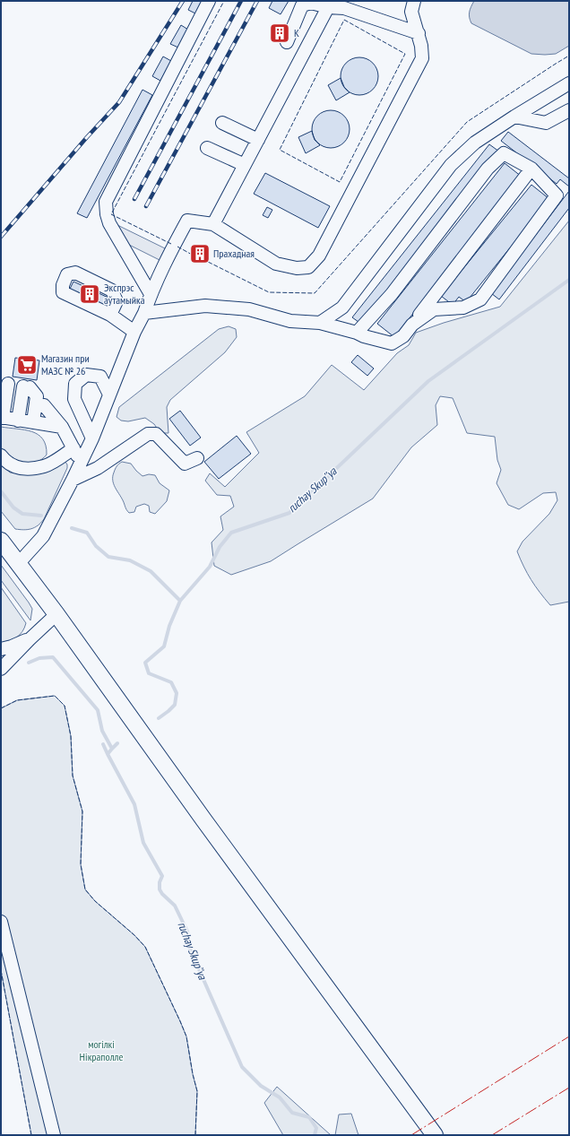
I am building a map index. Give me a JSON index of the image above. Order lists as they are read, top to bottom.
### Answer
{
  "water": ["ruchay Skup’’ya"],
  "parks": ["могілкі Нікраполле"],
  "places": {
    "building": ["К", "Прахадная", "Экспрэс аўтамыйка"],
    "supermarket": ["Магазин при МАЗС № 26"]
  }
}
